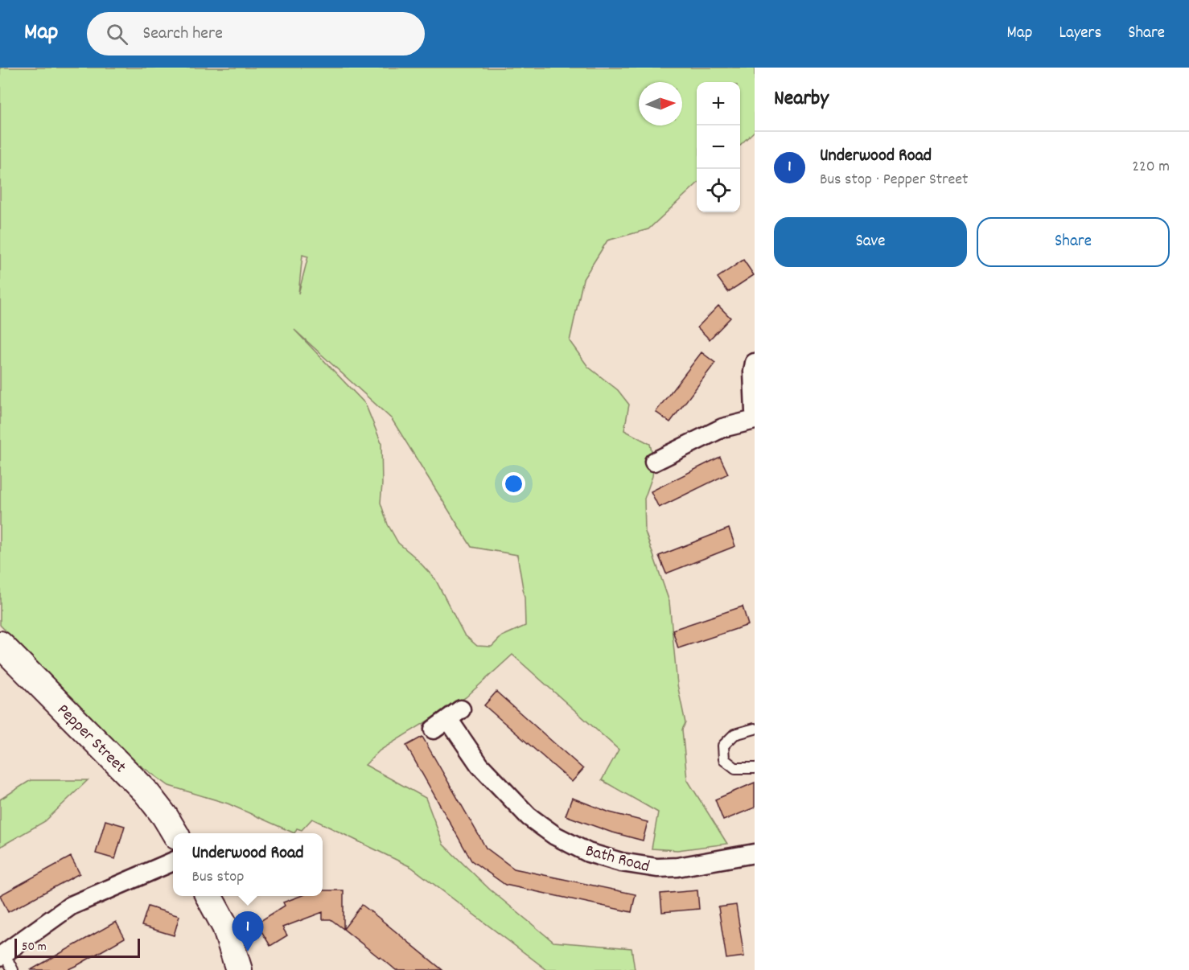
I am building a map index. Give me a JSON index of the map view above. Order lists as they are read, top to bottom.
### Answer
{
  "streets": {
    "main road": ["Pepper Street"],
    "street": ["Bath Road"]
  },
  "scale_bar": "50 m",
  "north": "right",
  "page": {
    "header": "Map",
    "search": "Search here",
    "nav": ["Map", "Layers", "Share"],
    "heading": "Nearby",
    "map_buttons": ["+", "−"],
    "list": [
      {
        "mark": "1",
        "name": "Underwood Road",
        "note": "Bus stop · Pepper Street",
        "value": "220 m"
      }
    ],
    "buttons": ["Save", "Share"],
    "popup": ["Underwood Road", "Bus stop"],
    "pins": "1",
    "scale": "50 m"
  }
}
